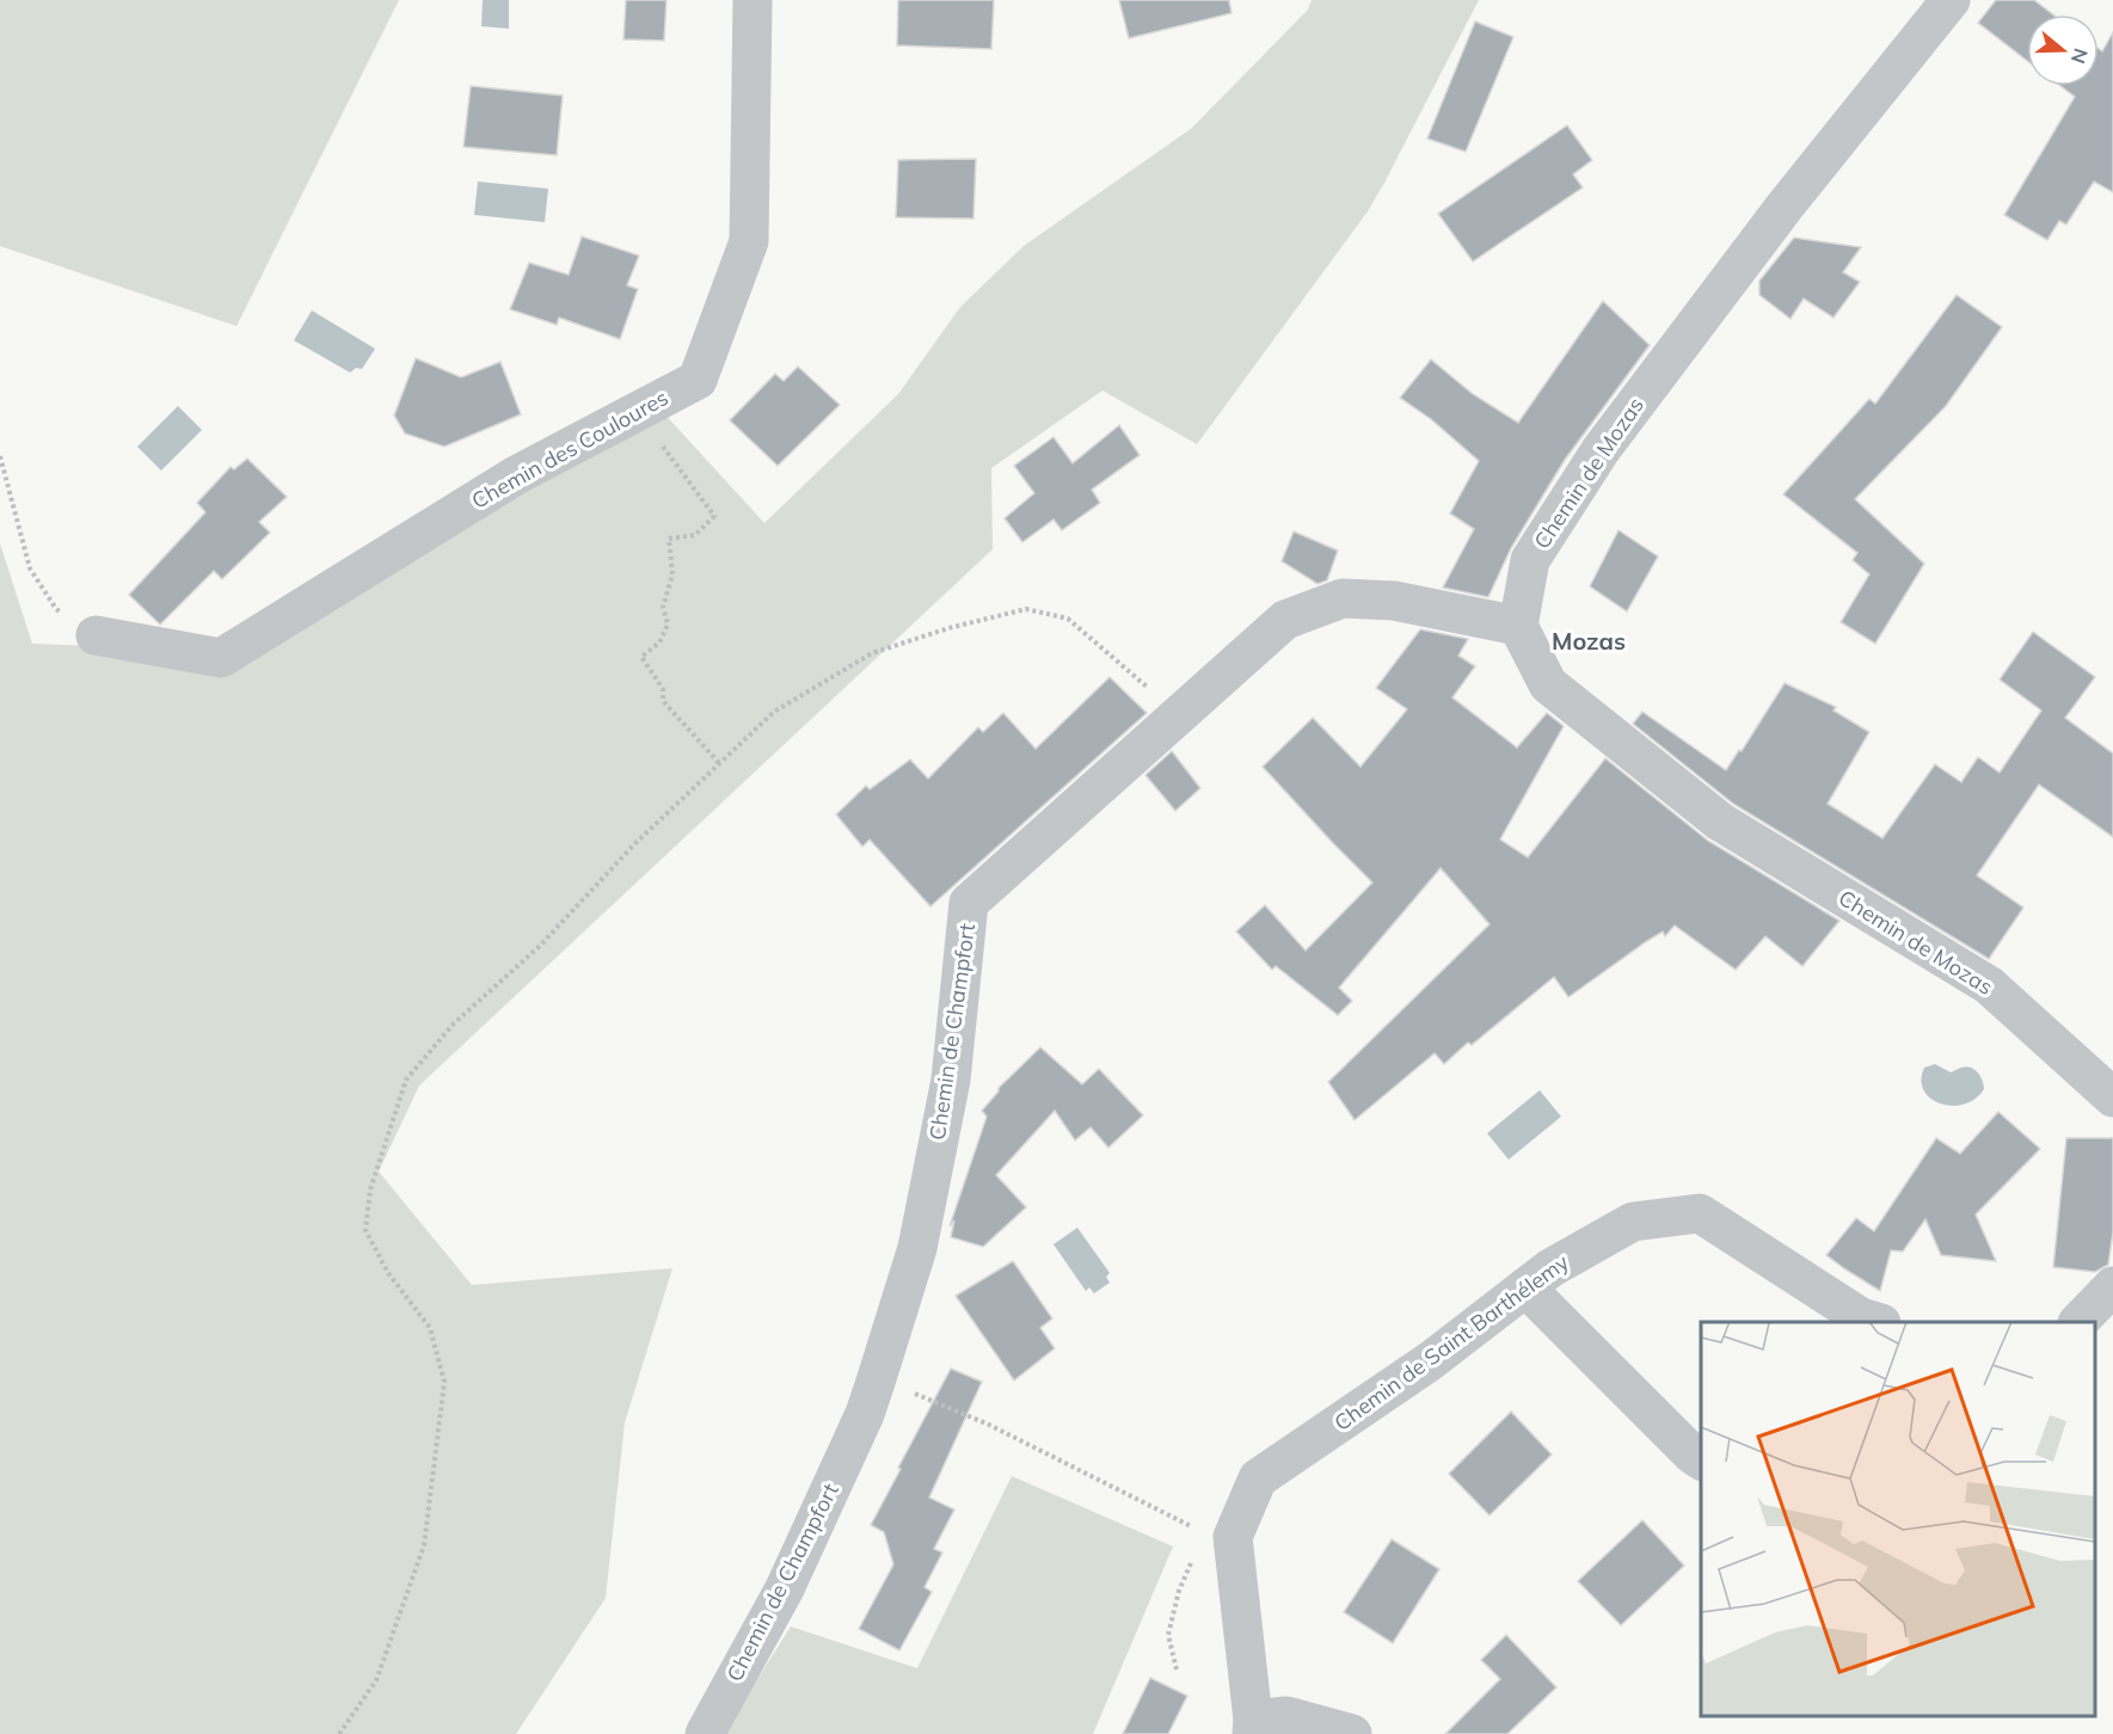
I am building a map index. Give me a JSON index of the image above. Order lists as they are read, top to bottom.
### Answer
{
  "streets": {
    "street": [
      "Chemin des Couloures",
      "Chemin de Mozas",
      "Chemin de Champfort",
      "Chemin de Saint Barthélemy"
    ]
  },
  "crossings": [
    ["Chemin de Mozas", "Chemin de Champfort"]
  ],
  "districts": ["Mozas"],
  "north": "right"
}
